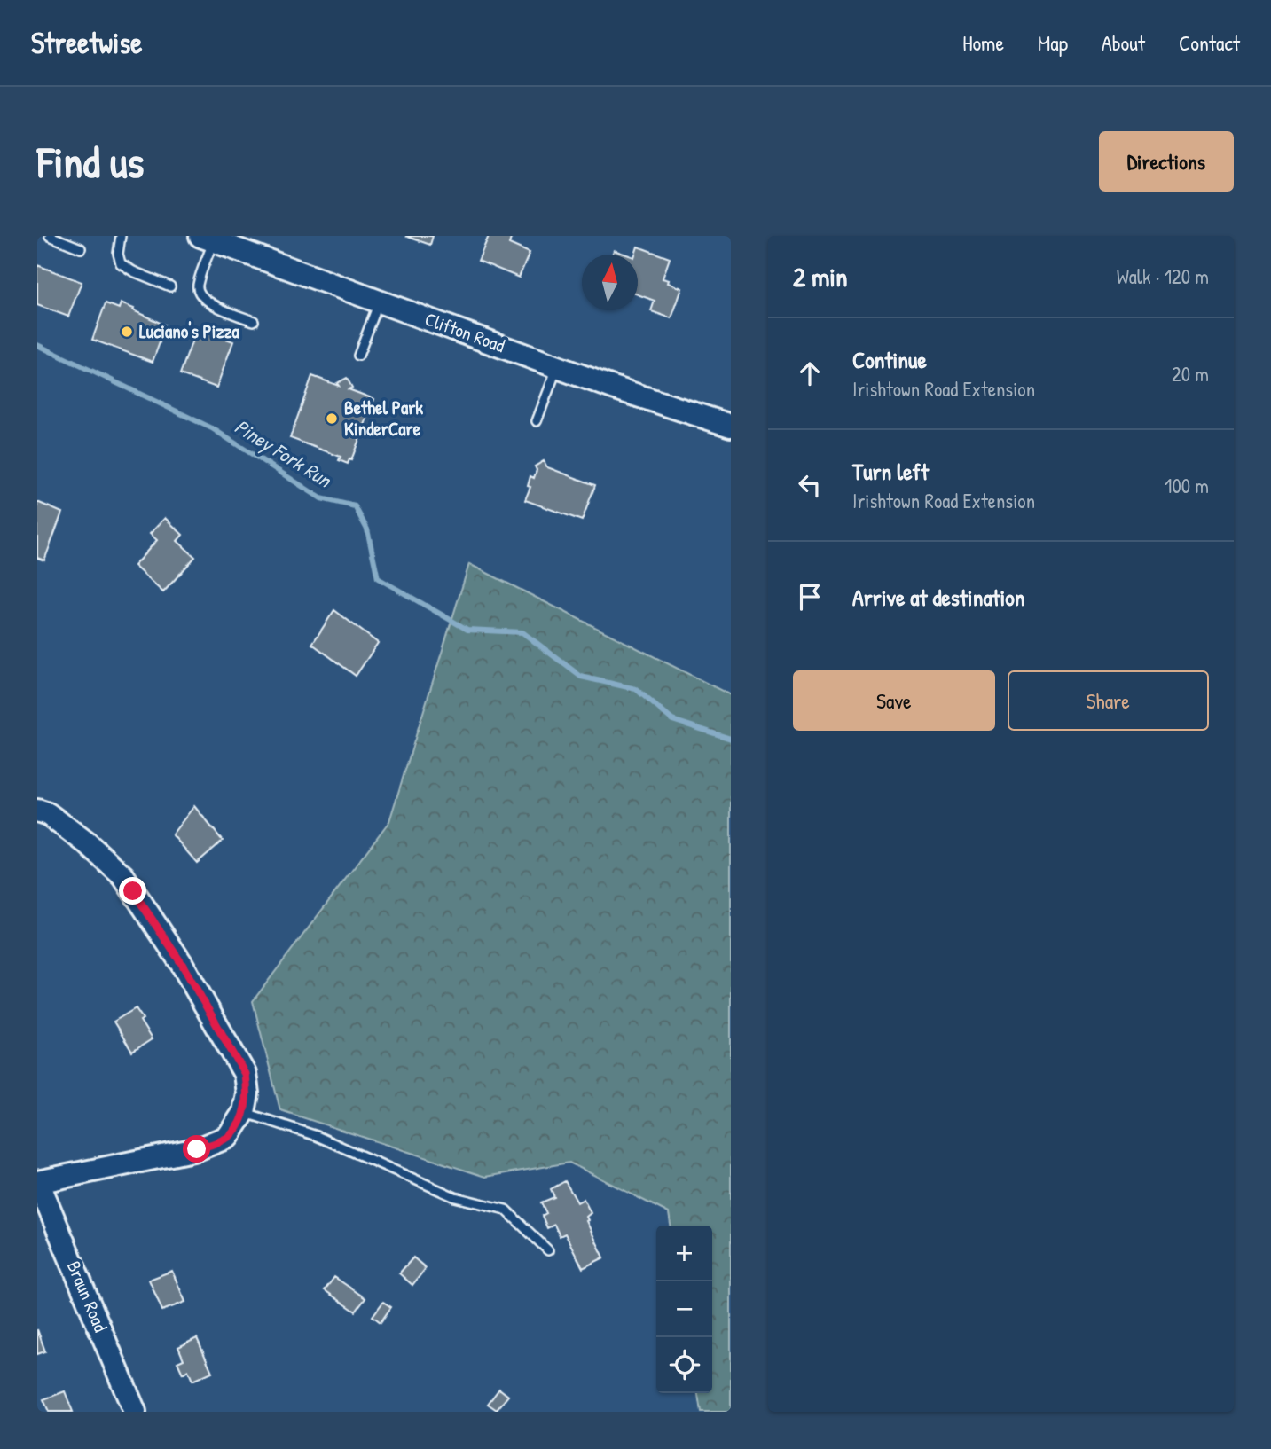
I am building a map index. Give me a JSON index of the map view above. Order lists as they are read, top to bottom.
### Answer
{
  "streets": {
    "street": ["Clifton Road", "Braun Road"]
  },
  "water": ["Piney Fork Run"],
  "places": ["Luciano's Pizza", "Bethel Park KinderCare"],
  "north": "top",
  "page": {
    "header": "Streetwise",
    "nav": [
      "Home",
      "Map",
      "About",
      "Contact"
    ],
    "buttons": [
      "Directions",
      ["Save", "Share"]
    ],
    "title": "Find us",
    "heading": ["2 min", "Walk · 120 m"],
    "list": [
      ["Continue", "Irishtown Road Extension", "20 m"],
      ["Turn left", "Irishtown Road Extension", "100 m"],
      "Arrive at destination"
    ],
    "map_buttons": ["+", "−"]
  }
}
